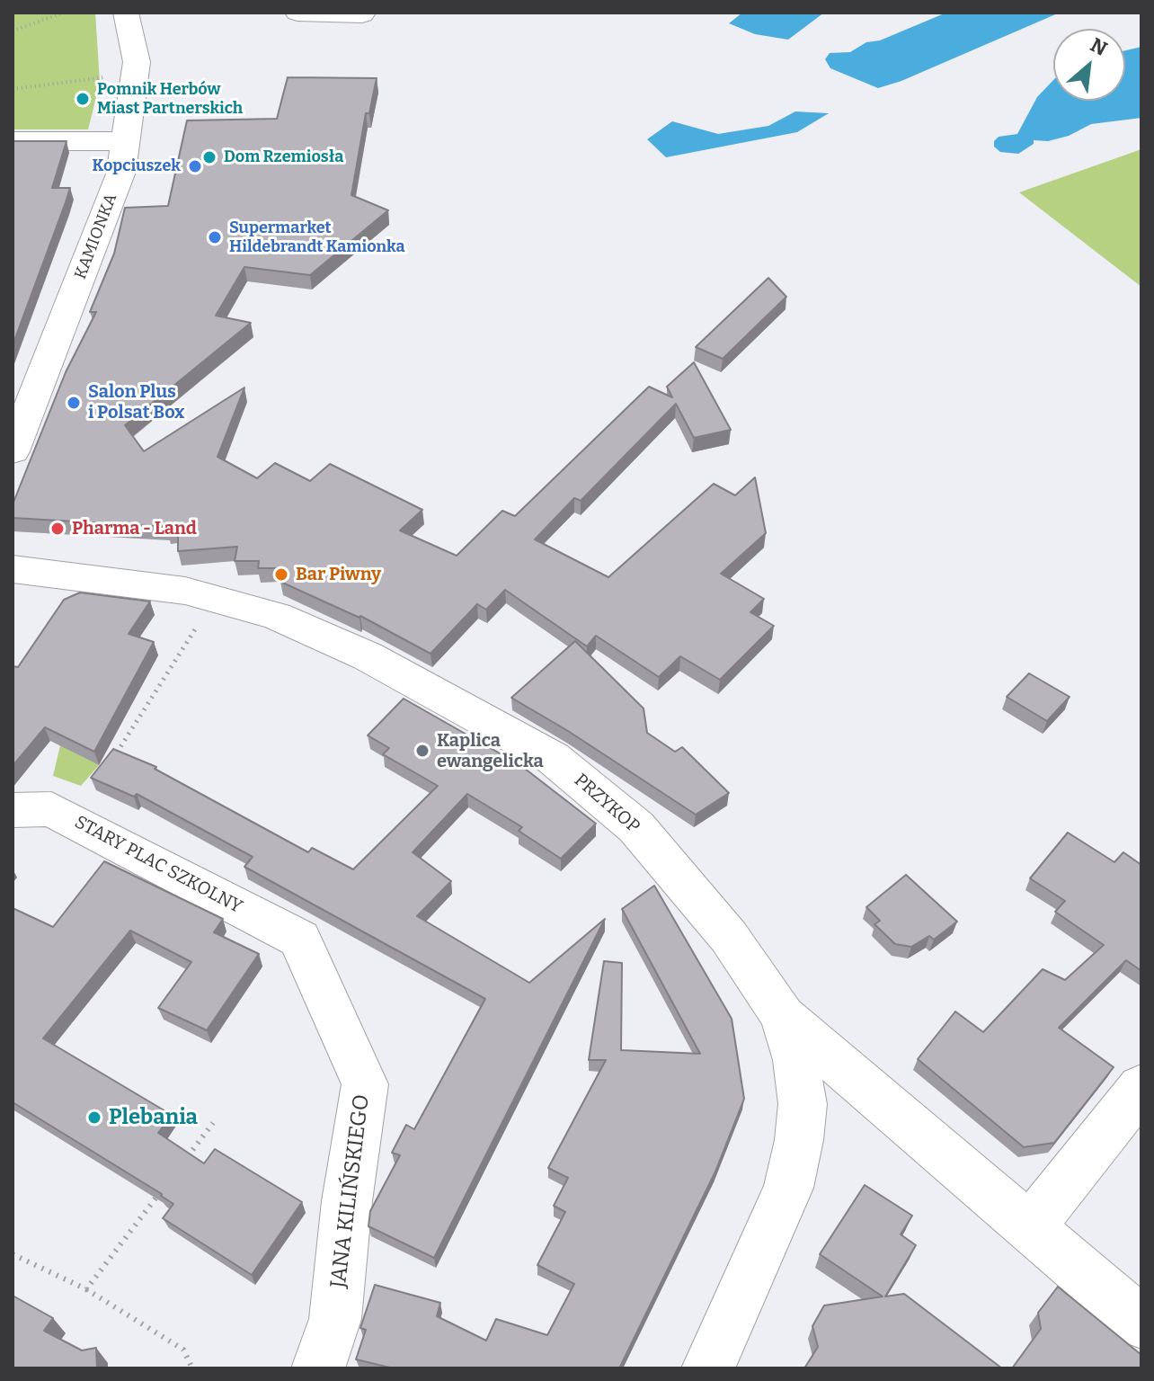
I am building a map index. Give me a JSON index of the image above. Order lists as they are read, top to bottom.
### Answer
{
  "streets": {
    "street": [
      "KAMIONKA",
      "PRZYKOP",
      "STARY PLAC SZKOLNY",
      "JANA KILIŃSKIEGO"
    ]
  },
  "crossings": [
    ["STARY PLAC SZKOLNY", "JANA KILIŃSKIEGO"]
  ],
  "places": [
    "Pomnik Herbów Miast Partnerskich",
    "Dom Rzemiosła",
    "Kopciuszek",
    "Supermarket Hildebrandt Kamionka",
    "Salon Plus i Polsat Box",
    "Pharma - Land",
    "Bar Piwny",
    "Kaplica ewangelicka",
    "Plebania"
  ],
  "north": "top right"
}
